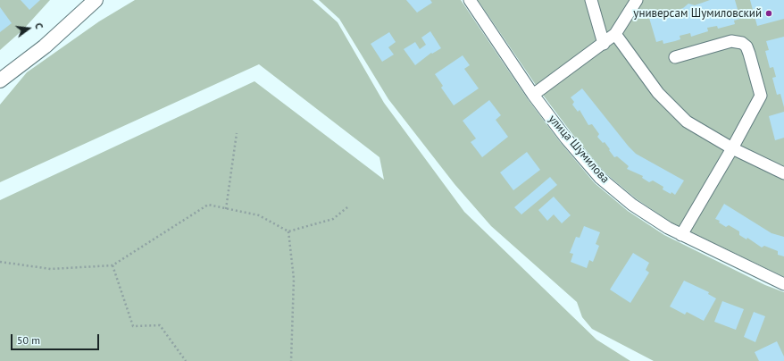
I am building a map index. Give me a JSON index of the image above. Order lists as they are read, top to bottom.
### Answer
{
  "streets": {
    "street": ["улица Шумилова"]
  },
  "places": ["универсам Шумиловский"],
  "scale_bar": "50 m",
  "north": "right"
}
